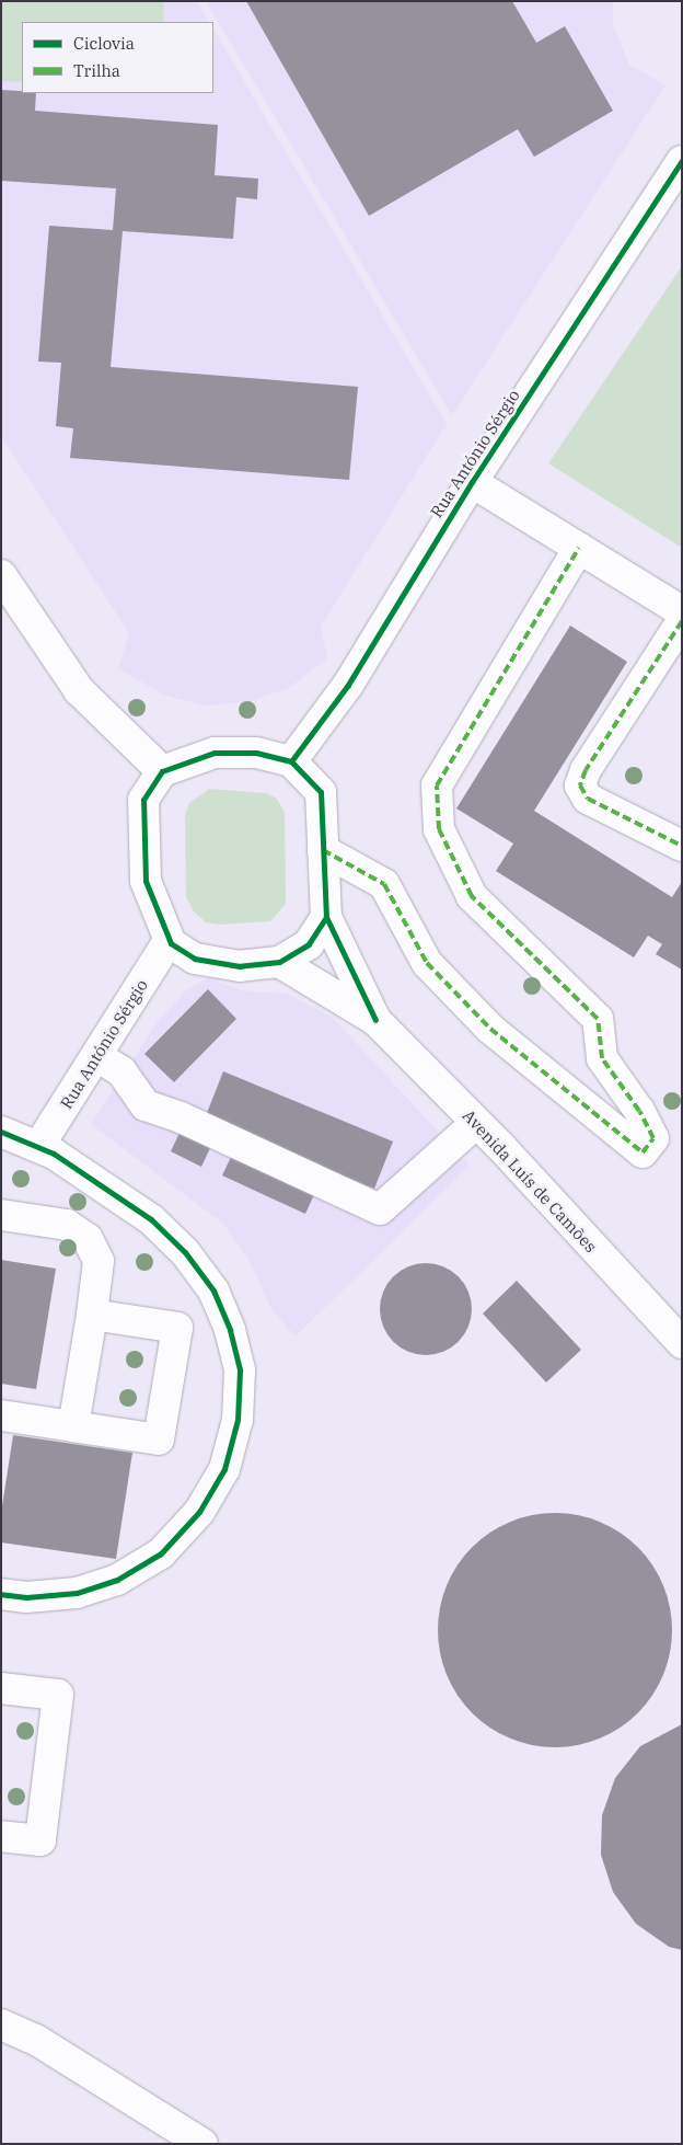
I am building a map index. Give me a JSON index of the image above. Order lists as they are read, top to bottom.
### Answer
{
  "streets": {
    "street": ["Rua António Sérgio", "Avenida Luís de Camões"]
  },
  "legend": ["Ciclovia", "Trilha"]
}
